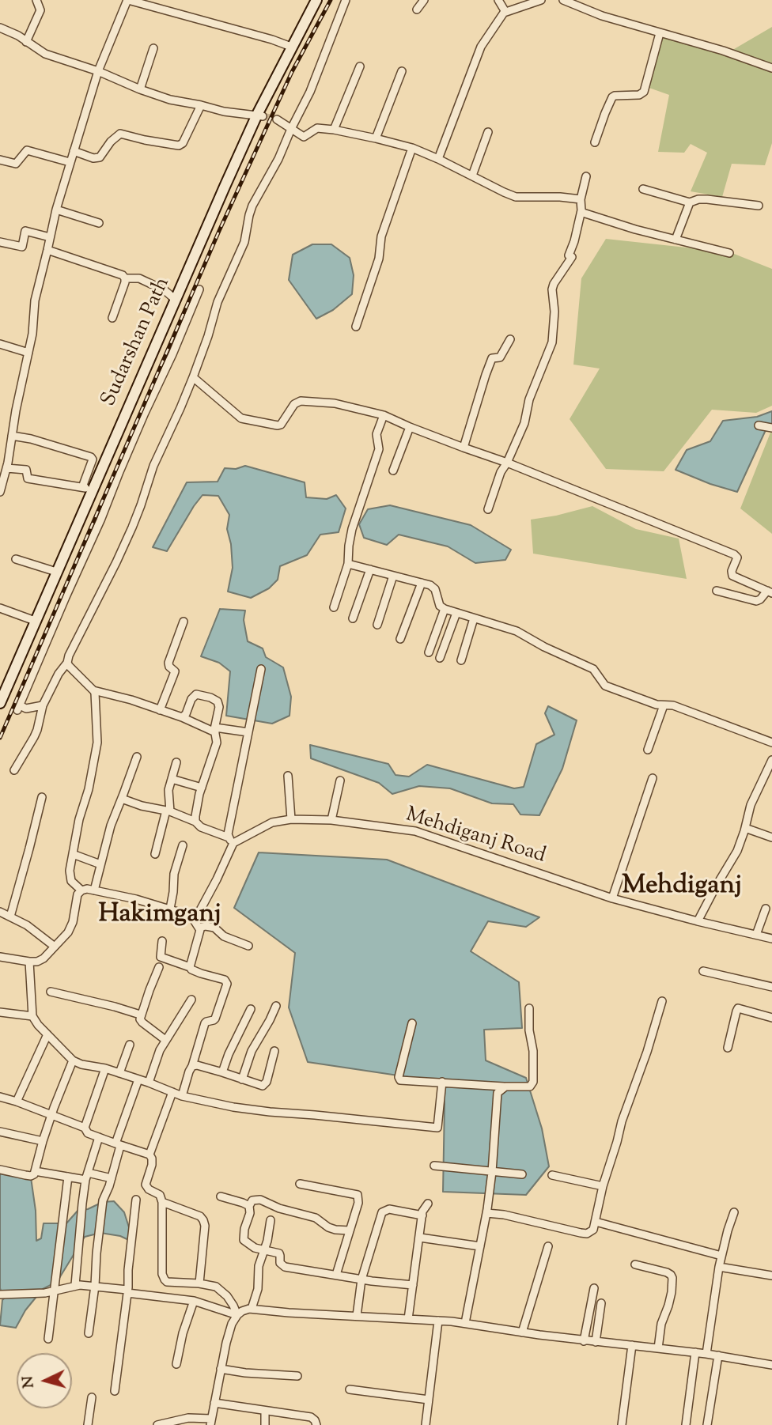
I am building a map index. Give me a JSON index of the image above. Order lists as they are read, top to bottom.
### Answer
{
  "streets": {
    "main road": ["Sudarshan Path"],
    "street": ["Mehdiganj Road"]
  },
  "districts": ["Mehdiganj", "Hakimganj"],
  "north": "left"
}
